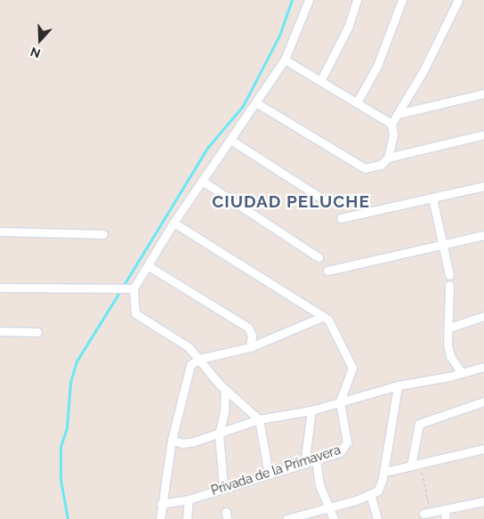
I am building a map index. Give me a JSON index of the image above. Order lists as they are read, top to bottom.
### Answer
{
  "streets": {
    "street": ["Privada de la Primavera"]
  },
  "districts": ["CIUDAD PELUCHE"],
  "north": "bottom"
}
